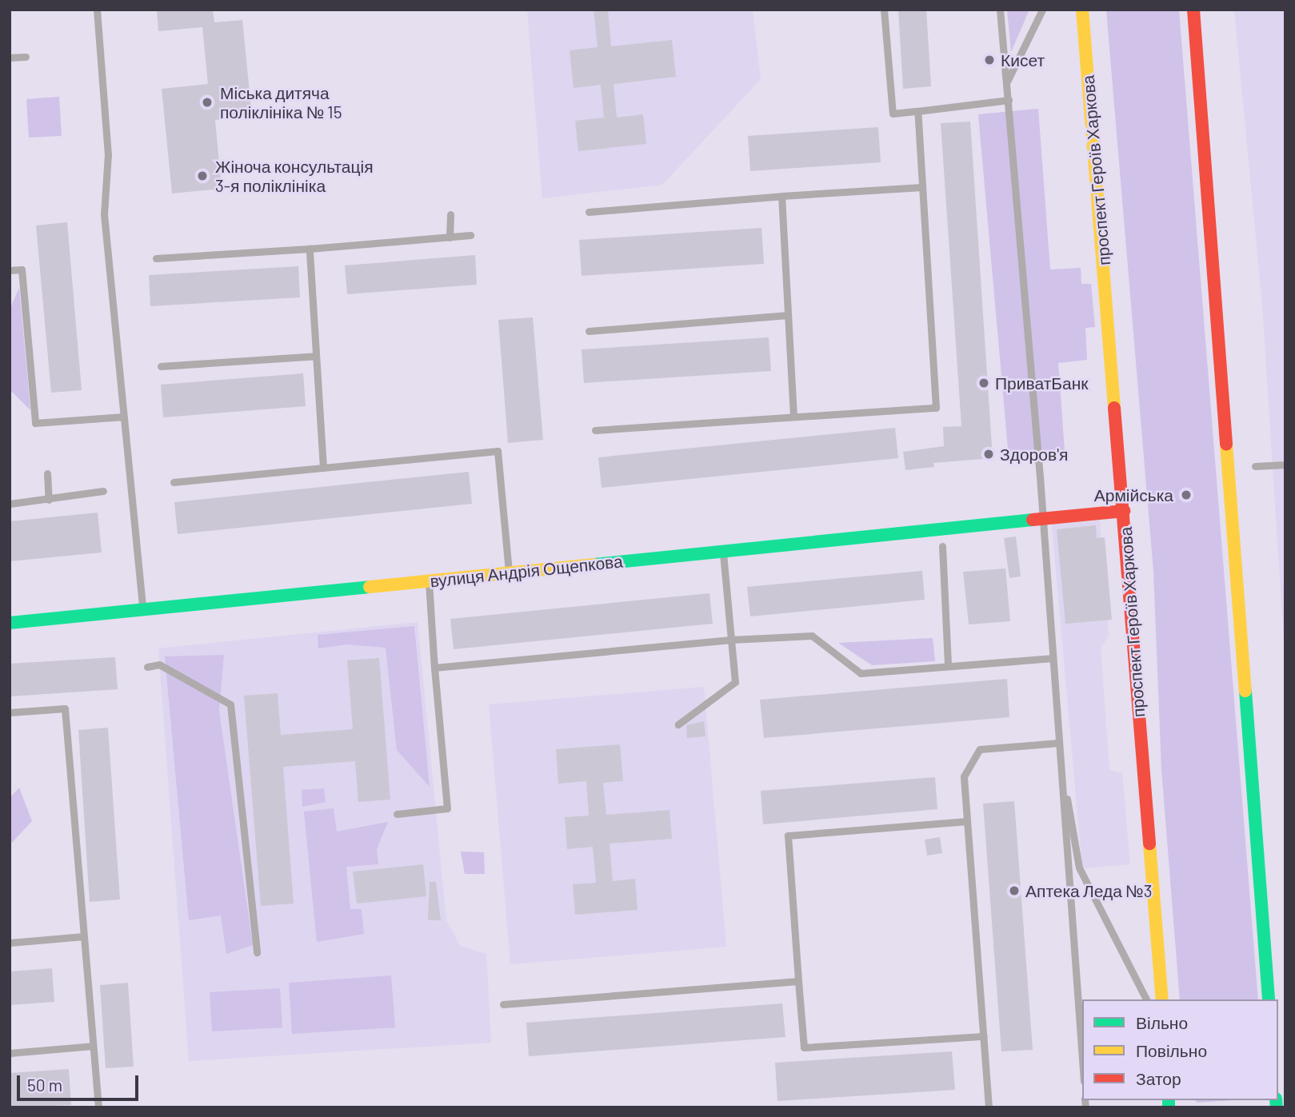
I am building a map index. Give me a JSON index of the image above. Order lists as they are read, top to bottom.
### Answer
{
  "streets": {
    "main road": ["проспект Героїв Харкова", "вулиця Андрія Ощепкова"]
  },
  "crossings": [
    ["проспект Героїв Харкова", "вулиця Андрія Ощепкова"]
  ],
  "places": [
    "Кисет",
    "Міська дитяча поліклініка № 15",
    "Жіноча консультація 3-я поліклініка",
    "ПриватБанк",
    "Здоров'я",
    "Армійська",
    "Аптека Леда №3"
  ],
  "legend": ["Вільно", "Повільно", "Затор"],
  "scale_bar": "50 m"
}
